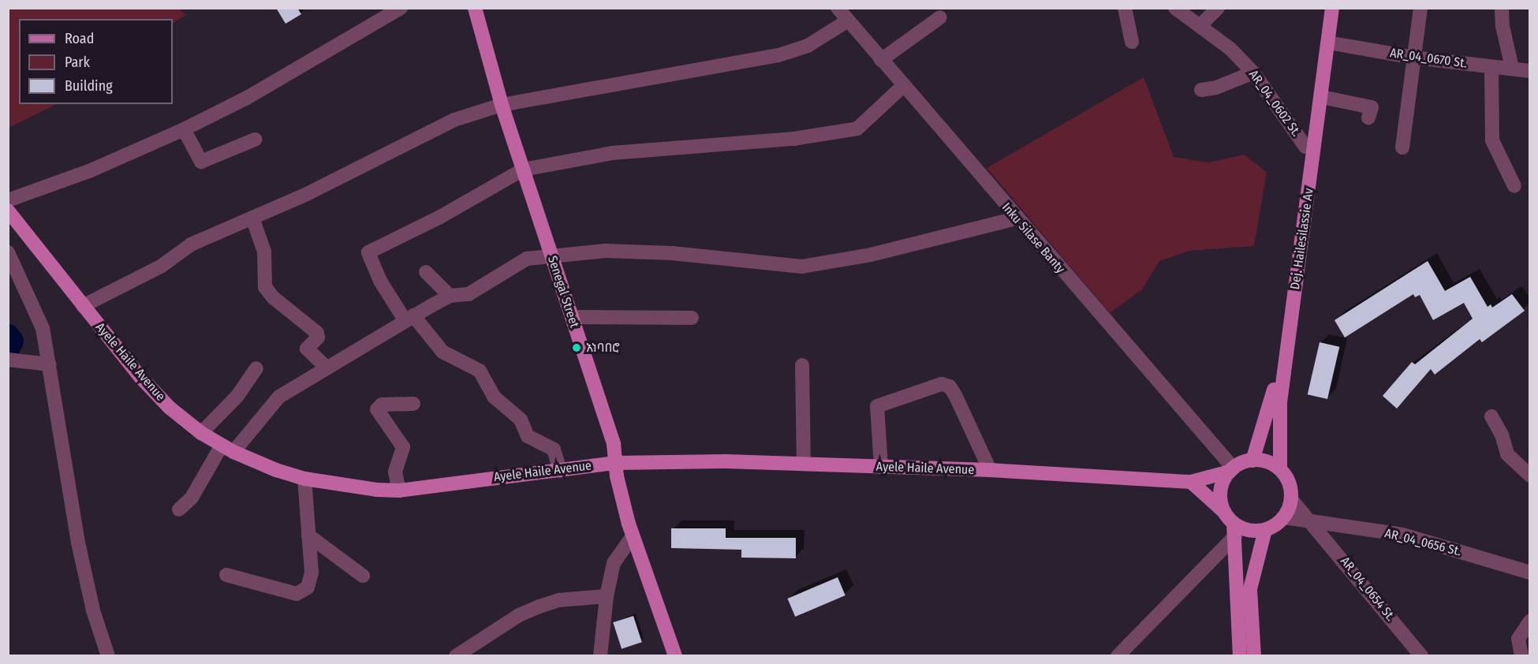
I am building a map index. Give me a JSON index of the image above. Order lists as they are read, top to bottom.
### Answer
{
  "streets": {
    "main road": ["Dej. Hailesilassie Av", "Senegal Street", "Ayele Haile Avenue"],
    "street": [
      "AR_04_0670 St.",
      "AR_04_0602 St.",
      "Inku Silase Banty",
      "AR_04_0656 St.",
      "AR_04_0654 St."
    ]
  },
  "crossings": [
    ["AR_04_0670 St.", "Dej. Hailesilassie Av"],
    ["AR_04_0602 St.", "Dej. Hailesilassie Av"],
    ["Inku Silase Banty", "Dej. Hailesilassie Av"],
    ["Inku Silase Banty", "Ayele Haile Avenue"],
    ["Inku Silase Banty", "AR_04_0654 St."],
    ["Dej. Hailesilassie Av", "Ayele Haile Avenue"],
    ["Dej. Hailesilassie Av", "AR_04_0654 St."],
    ["Senegal Street", "Ayele Haile Avenue"],
    ["Ayele Haile Avenue", "AR_04_0654 St."],
    ["AR_04_0656 St.", "AR_04_0654 St."]
  ],
  "places": ["አነባበሮ"],
  "legend": ["Road", "Park", "Building"]
}
